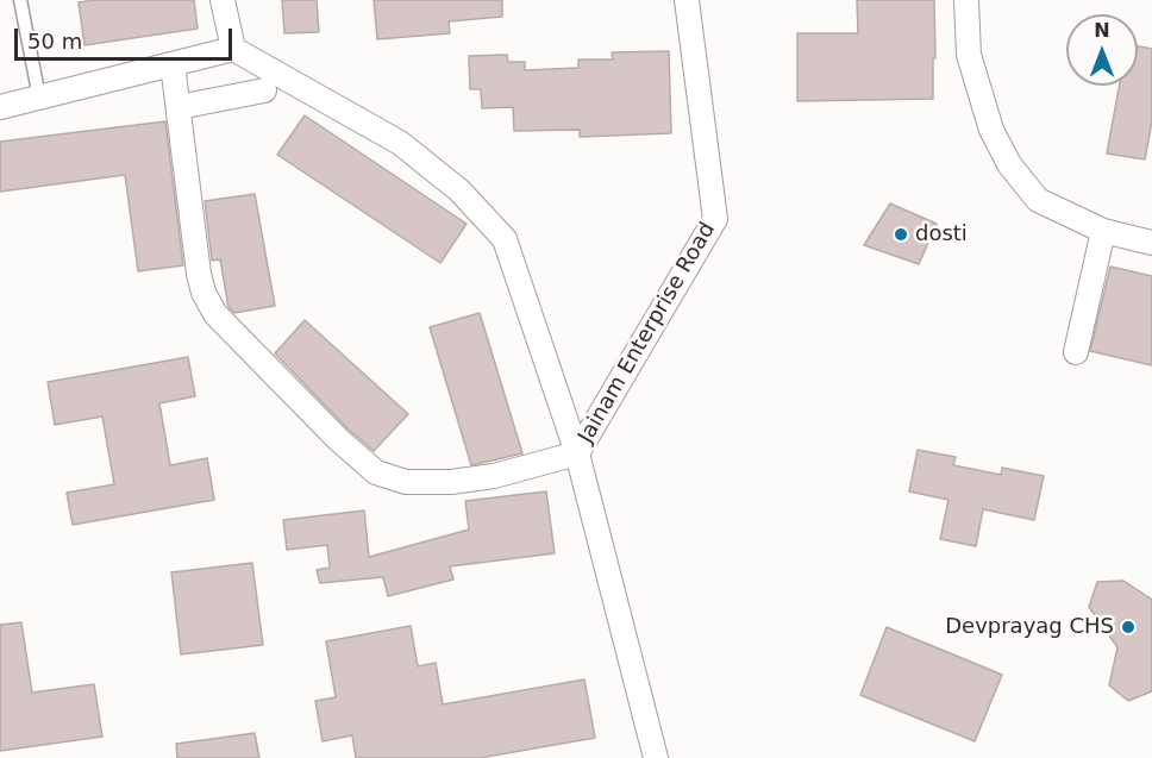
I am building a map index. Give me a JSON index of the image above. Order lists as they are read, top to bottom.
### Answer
{
  "streets": {
    "street": ["Jainam Enterprise Road"]
  },
  "places": ["dosti", "Devprayag CHS"],
  "scale_bar": "50 m",
  "north": "top"
}
